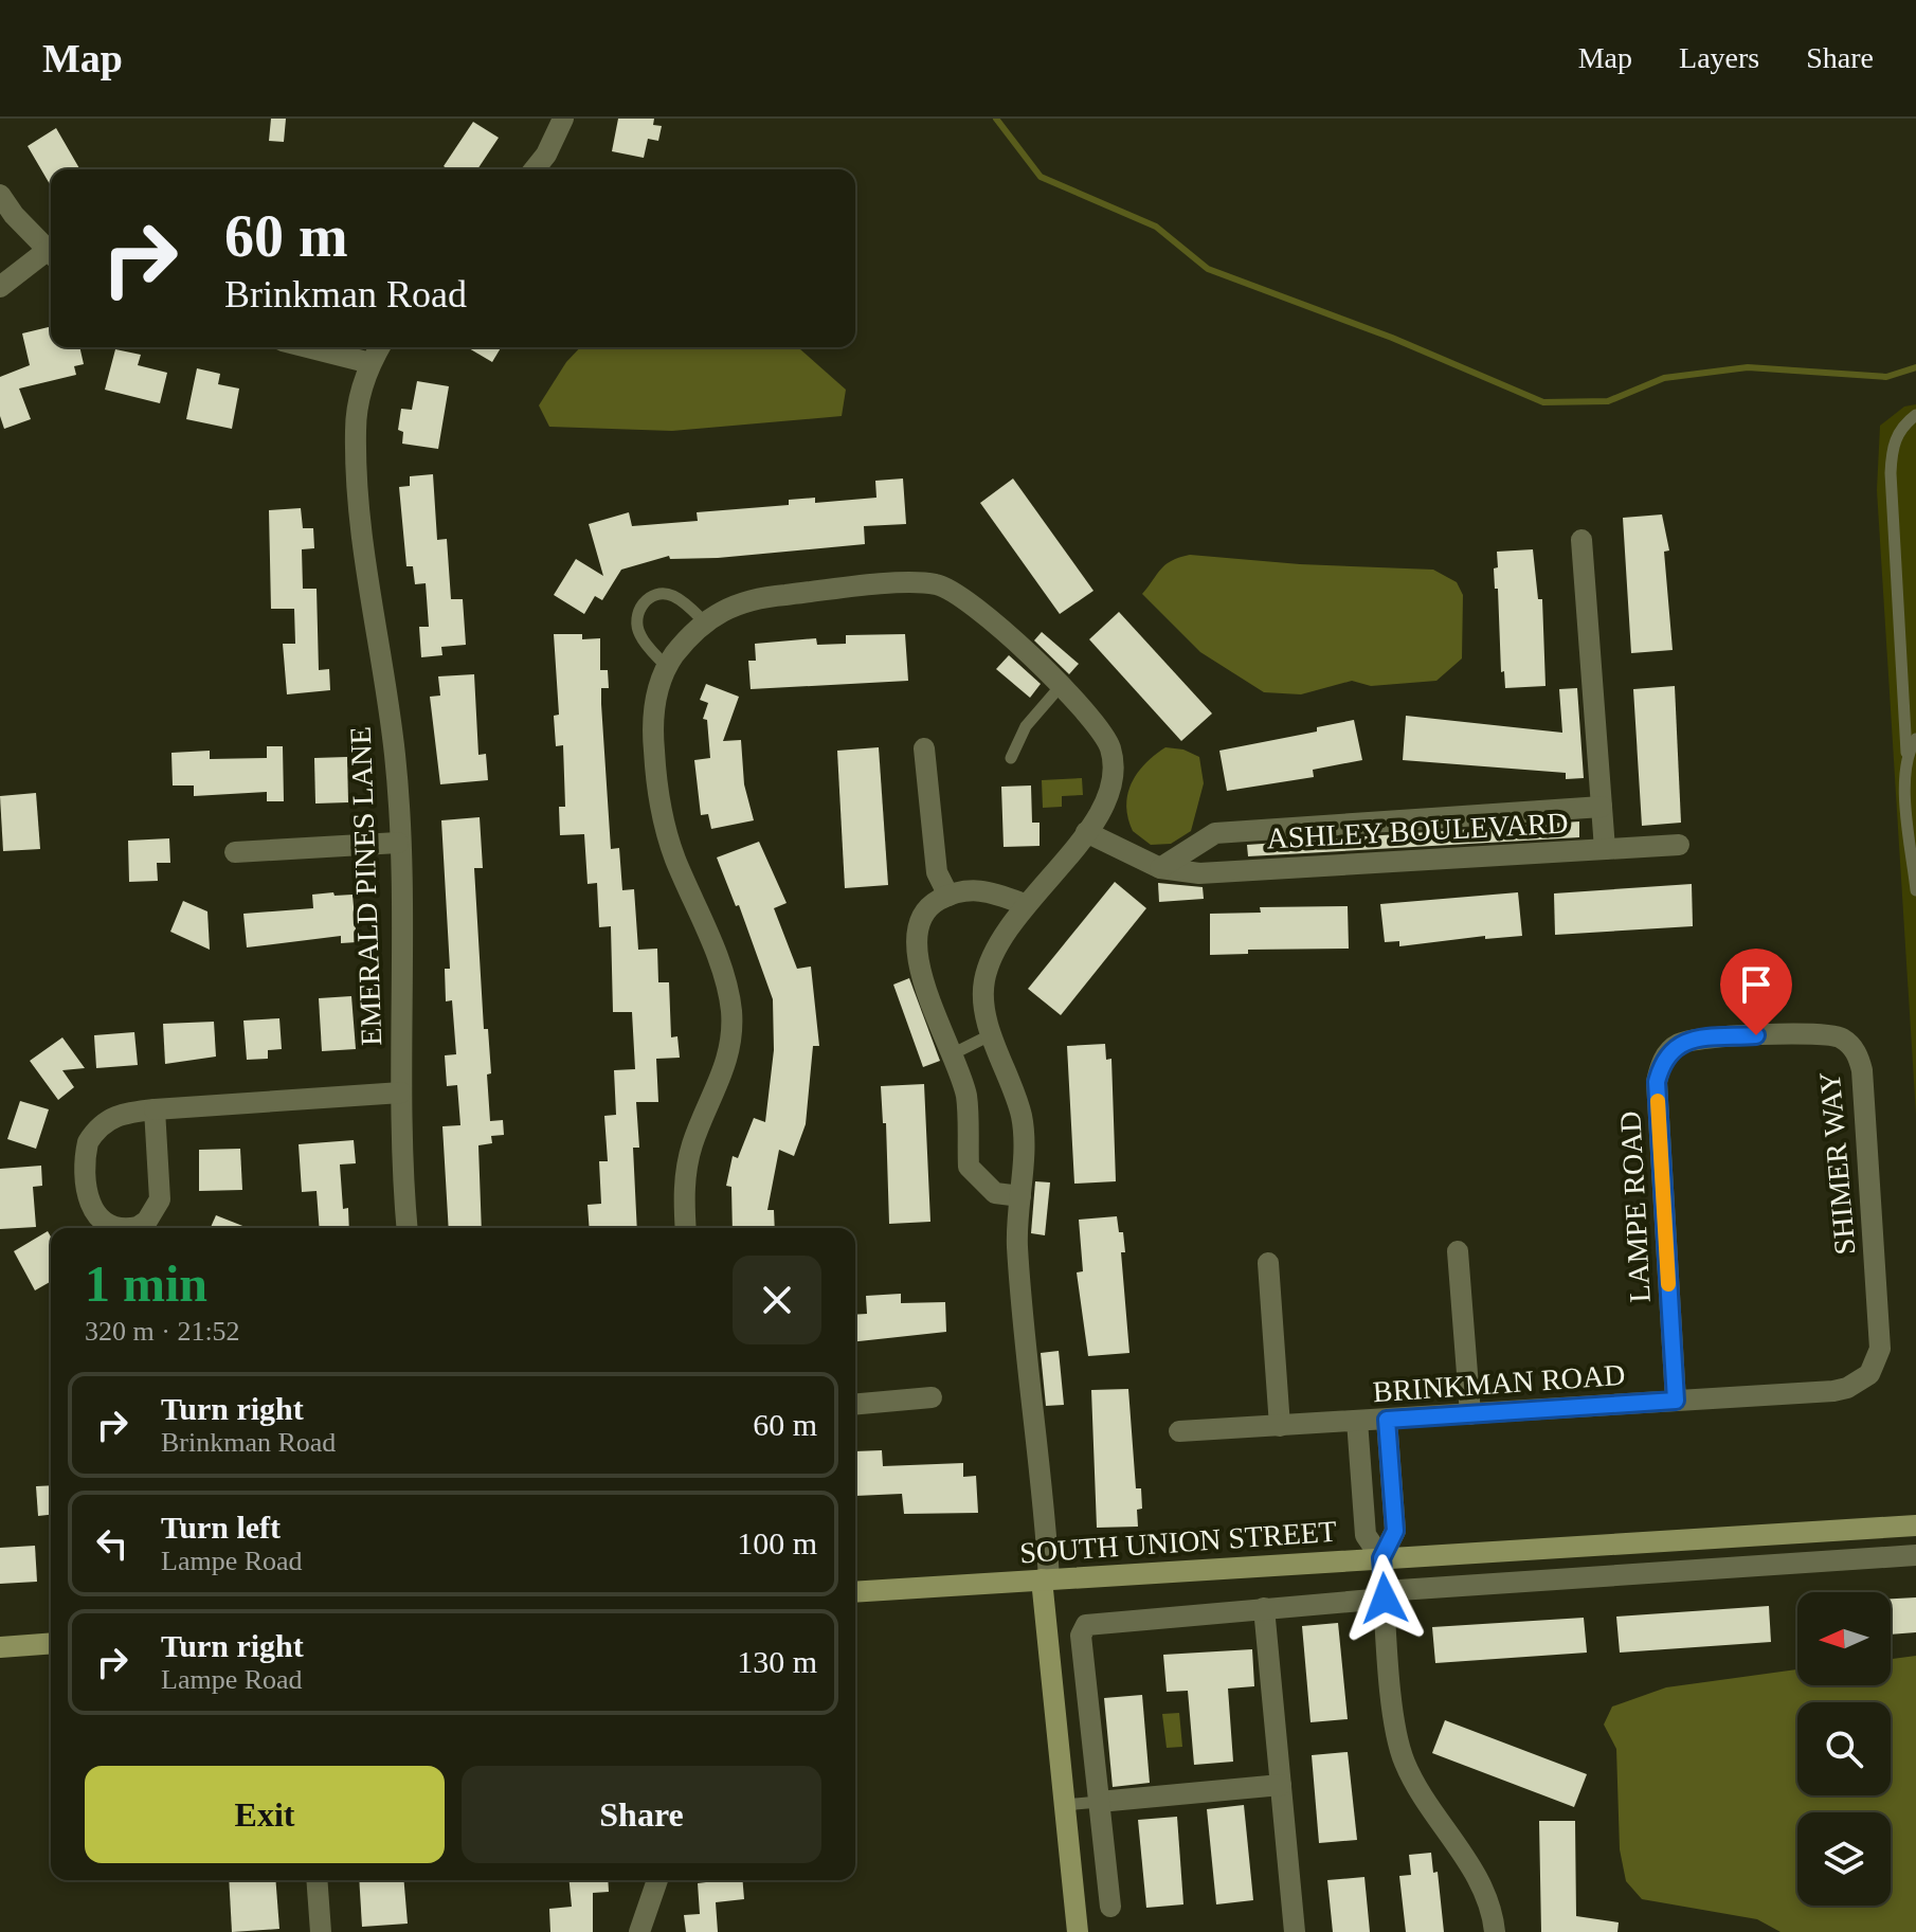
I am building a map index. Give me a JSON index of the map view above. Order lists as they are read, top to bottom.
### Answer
{
  "streets": {
    "street": [
      "ASHLEY BOULEVARD",
      "EMERALD PINES LANE",
      "SHIMER WAY",
      "LAMPE ROAD",
      "BRINKMAN ROAD",
      "SOUTH UNION STREET"
    ]
  },
  "crossings": [
    ["SHIMER WAY", "LAMPE ROAD"],
    ["SHIMER WAY", "BRINKMAN ROAD"],
    ["LAMPE ROAD", "BRINKMAN ROAD"]
  ],
  "north": "left",
  "page": {
    "header": "Map",
    "nav": ["Map", "Layers", "Share"],
    "turn": ["60 m", "Brinkman Road"],
    "heading": ["1 min", "320 m · 21:52"],
    "list": [
      {
        "name": "Turn right",
        "note": "Brinkman Road",
        "value": "60 m"
      },
      {
        "name": "Turn left",
        "note": "Lampe Road",
        "value": "100 m"
      },
      {
        "name": "Turn right",
        "note": "Lampe Road",
        "value": "130 m"
      }
    ],
    "buttons": ["Exit", "Share"]
  }
}
